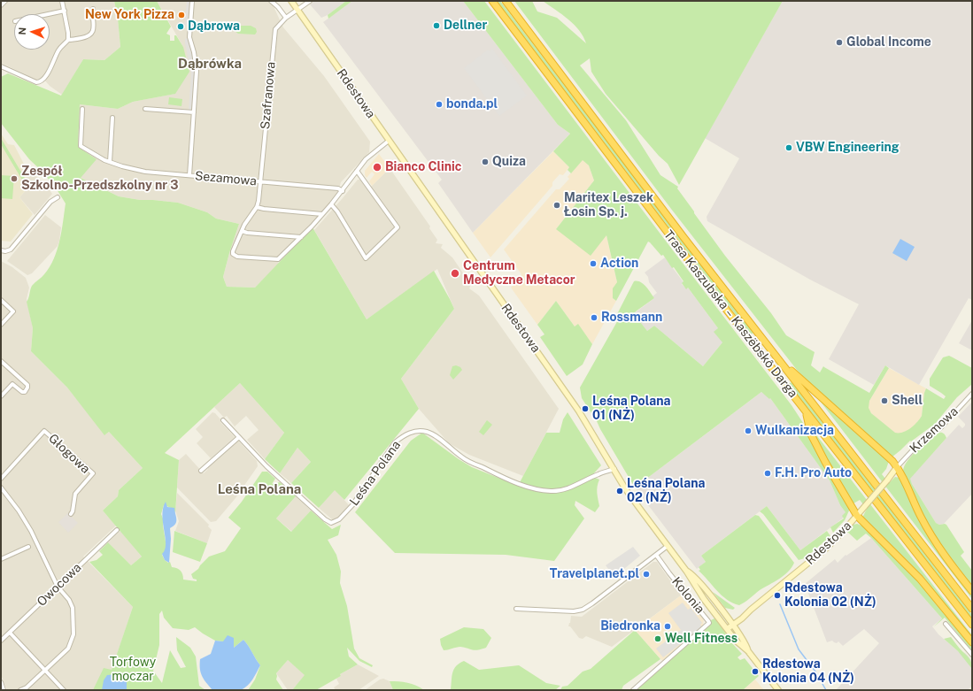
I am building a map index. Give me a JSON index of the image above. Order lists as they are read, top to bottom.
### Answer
{
  "streets": {
    "highway": ["Trasa Kaszubska – Kaszëbskô Darga"],
    "street": [
      "Rdestowa",
      "Szafranowa",
      "Sezamowa",
      "Krzemowa",
      "Głogowa",
      "Leśna Polana",
      "Owocowa",
      "Kolonia"
    ]
  },
  "crossings": [
    ["Rdestowa", "Szafranowa"],
    ["Rdestowa", "Krzemowa"],
    ["Rdestowa", "Leśna Polana"],
    ["Szafranowa", "Sezamowa"]
  ],
  "districts": ["Dąbrówka", "Leśna Polana"],
  "parks": ["Torfowy moczar"],
  "places": [
    "New York Pizza",
    "Dellner",
    "Dąbrowa",
    "Global Income",
    "bonda.pl",
    "VBW Engineering",
    "Quiza",
    "Bianco Clinic",
    "Zespół Szkolno-Przedszkolny nr 3",
    "Maritex Leszek Łosin Sp. j.",
    "Action",
    "Centrum Medyczne Metacor",
    "Rossmann",
    "Shell",
    "Leśna Polana 01 (NŻ)",
    "Wulkanizacja",
    "F.H. Pro Auto",
    "Leśna Polana 02 (NŻ)",
    "Travelplanet.pl",
    "Rdestowa Kolonia 02 (NŻ)",
    "Biedronka",
    "Well Fitness",
    "Rdestowa Kolonia 04 (NŻ)"
  ],
  "north": "left"
}
